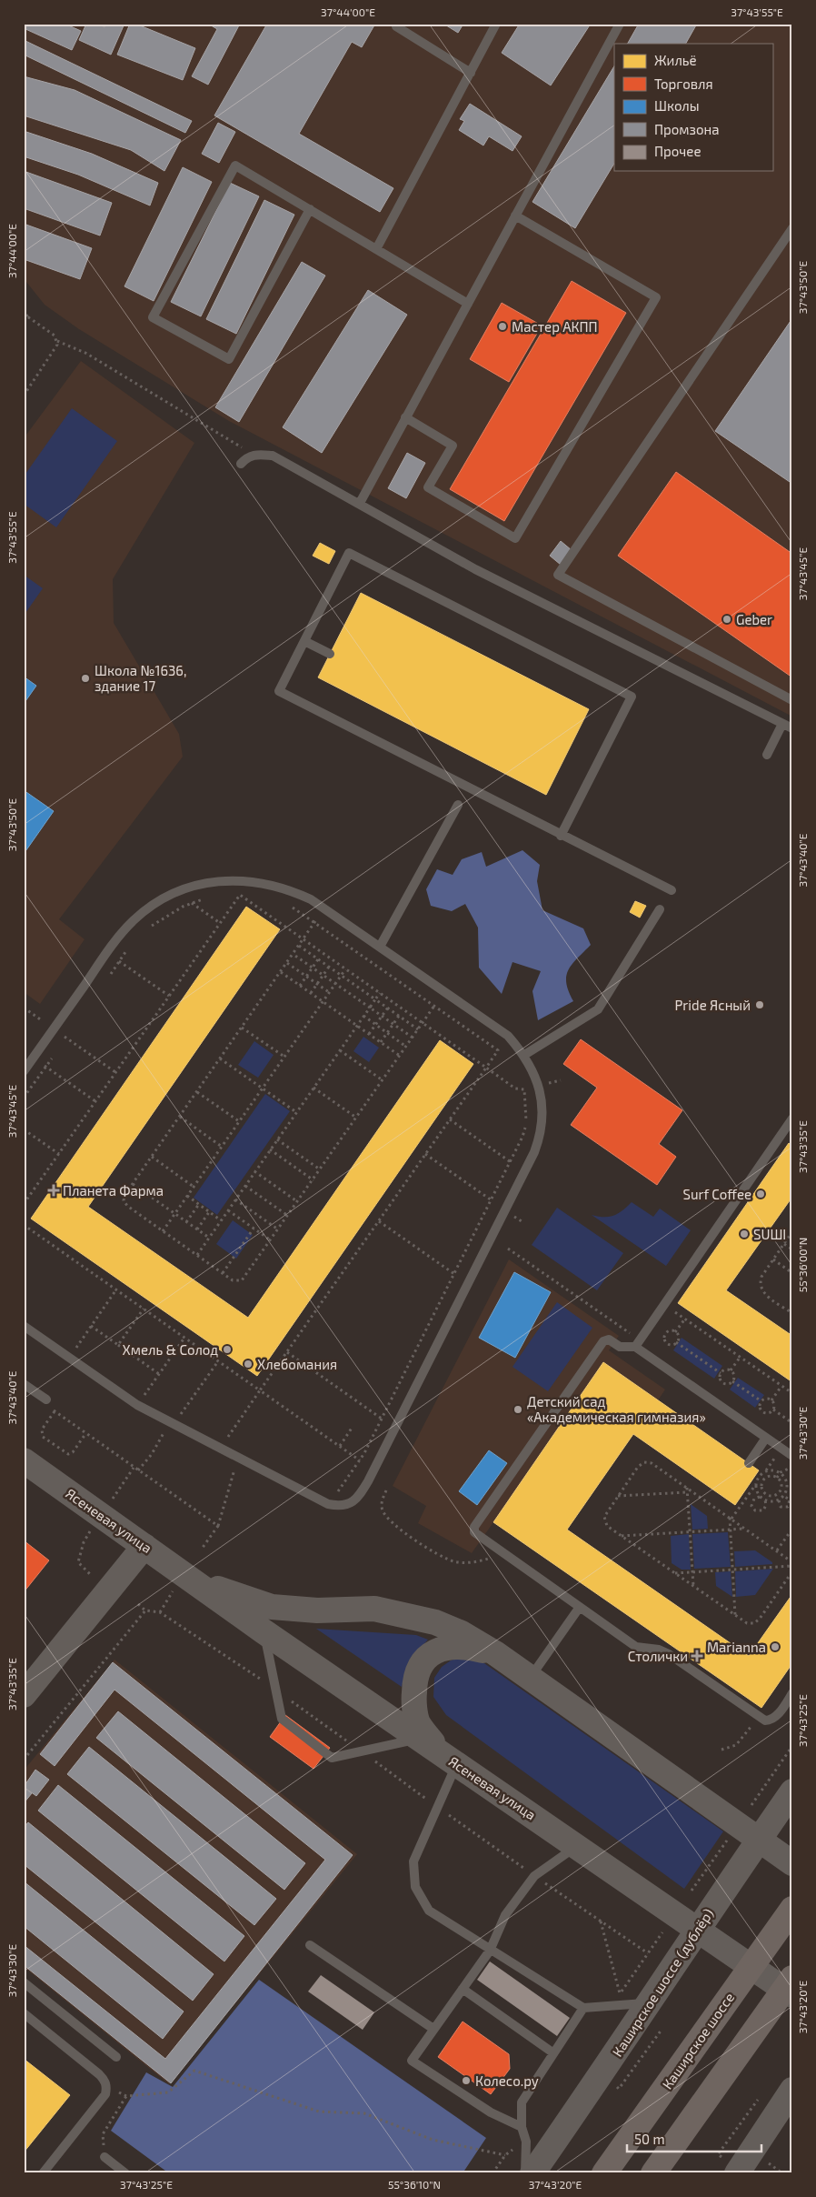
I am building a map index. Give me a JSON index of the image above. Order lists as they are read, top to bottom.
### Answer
{
  "streets": {
    "main road": ["Ясеневая улица", "Каширское шоссе (дублёр)", "Каширское шоссе"]
  },
  "crossings": [
    ["Ясеневая улица", "Каширское шоссе (дублёр)"],
    ["Ясеневая улица", "Каширское шоссе"]
  ],
  "places": {
    "other": [
      "Мастер АКПП",
      "Geber",
      "Школа №1636, здание 17",
      "Pride Ясный",
      "Surf Coffee",
      "SUШI",
      "Хмель & Солод",
      "Хлебомания",
      "Детский сад «Академическая гимназия»",
      "Marianna",
      "Колесо.ру"
    ],
    "health": ["Планета Фарма", "Столички"]
  },
  "legend": [
    "Жильё",
    "Торговля",
    "Школы",
    "Промзона",
    "Прочее"
  ],
  "scale_bar": "50 m",
  "coordinates": [
    "37°44'00\"E",
    "37°43'55\"E",
    "37°43'50\"E",
    "37°43'45\"E",
    "37°43'40\"E",
    "37°43'35\"E",
    "55°36'00\"N",
    "37°43'30\"E",
    "37°43'25\"E",
    "37°43'20\"E",
    "55°36'10\"N"
  ]
}
